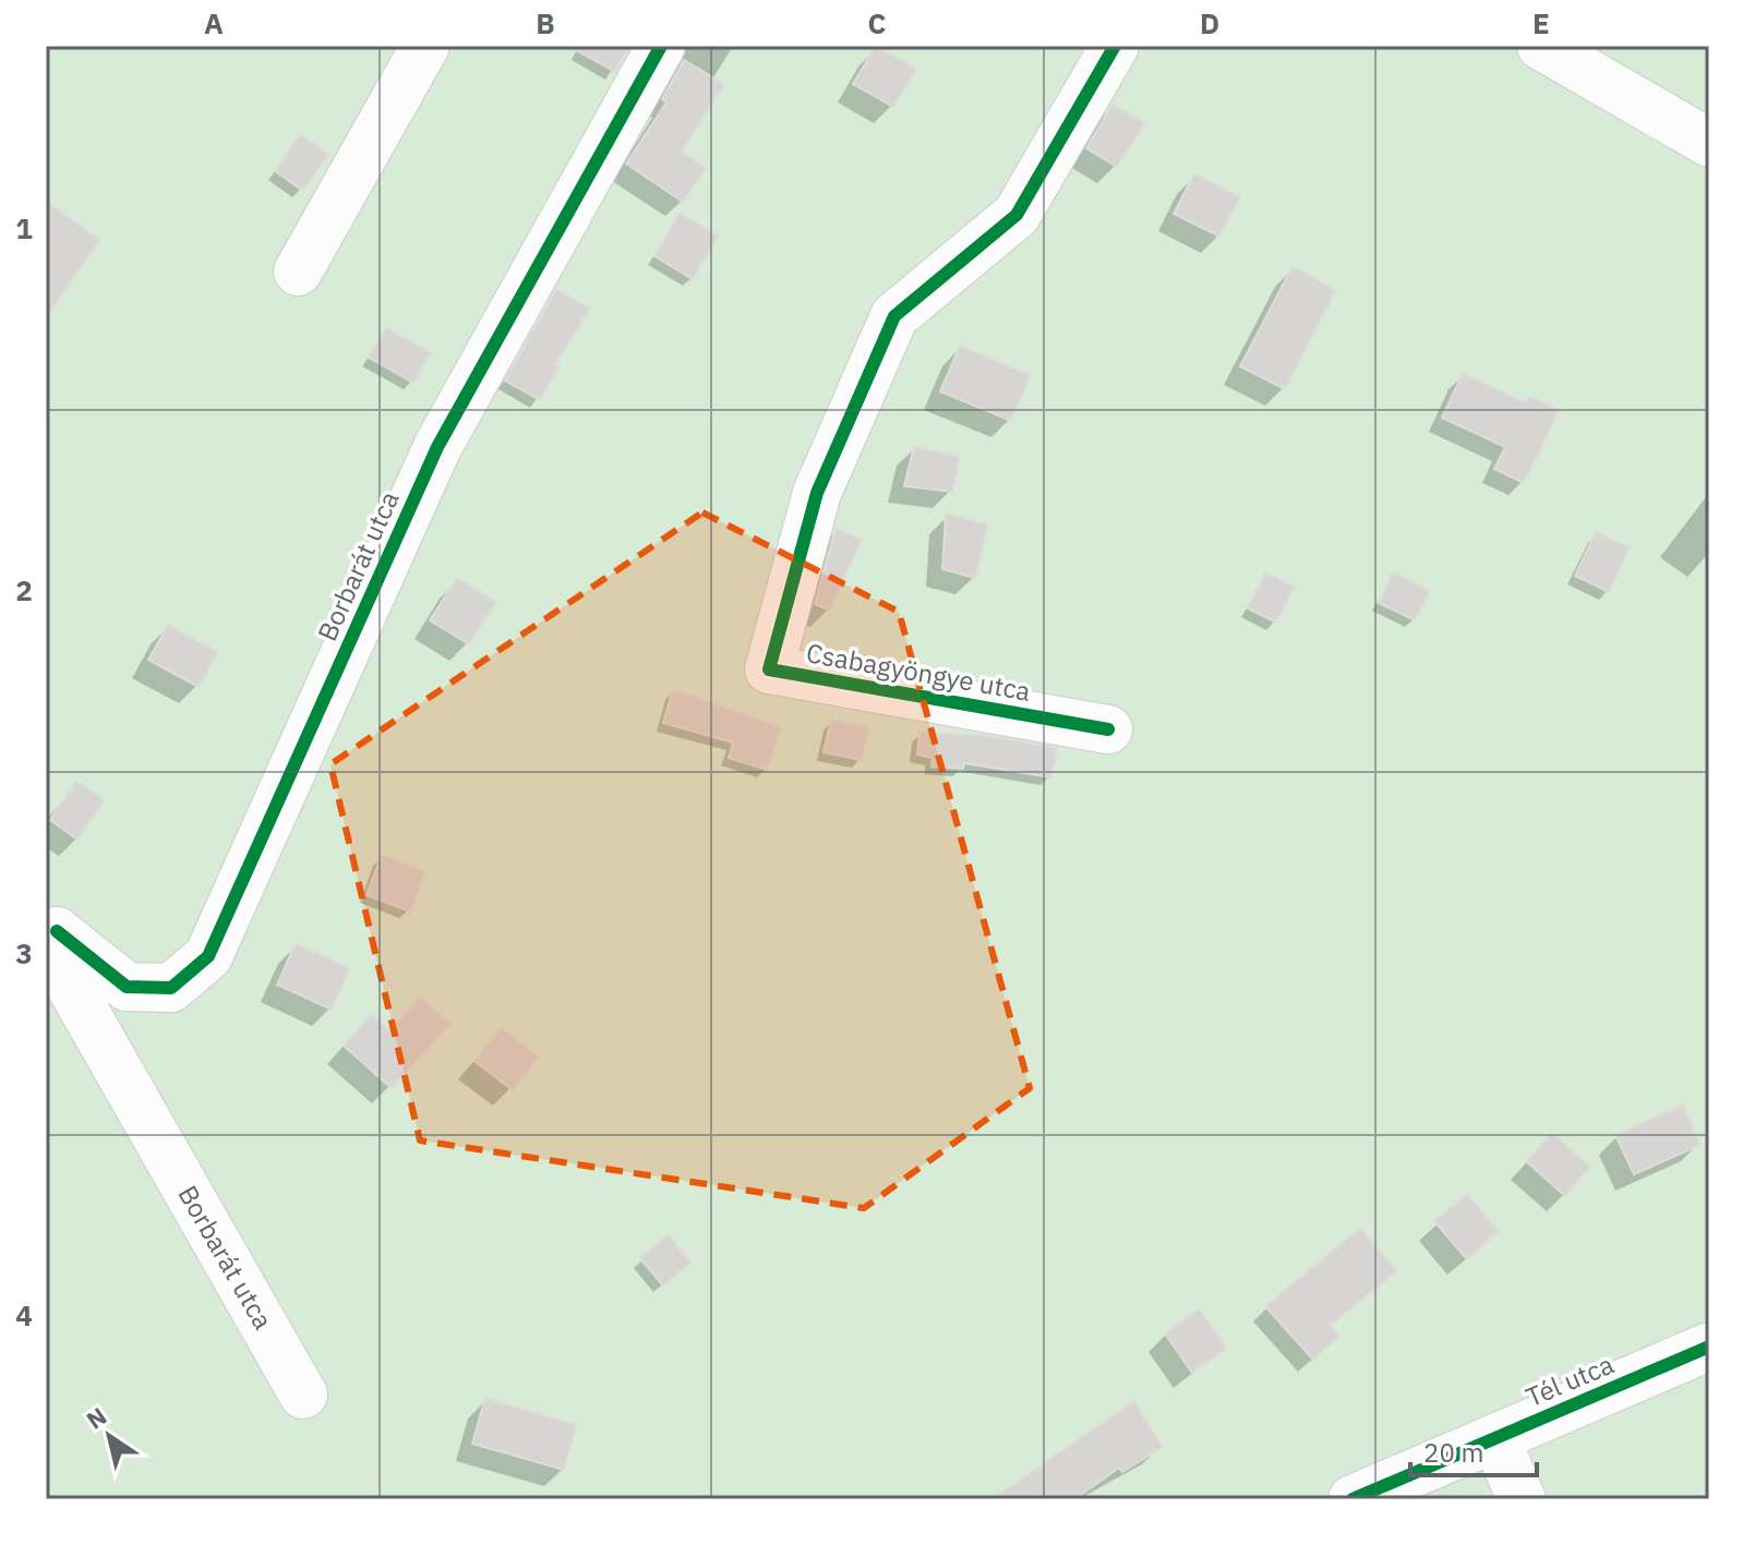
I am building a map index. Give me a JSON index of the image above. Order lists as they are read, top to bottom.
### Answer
{
  "streets": {
    "street": ["Borbarát utca", "Csabagyöngye utca", "Tél utca"]
  },
  "scale_bar": "20 m",
  "north": "top left",
  "grid": {
    "columns": [
      "A",
      "B",
      "C",
      "D",
      "E"
    ],
    "rows": [
      "1",
      "2",
      "3",
      "4"
    ]
  }
}
